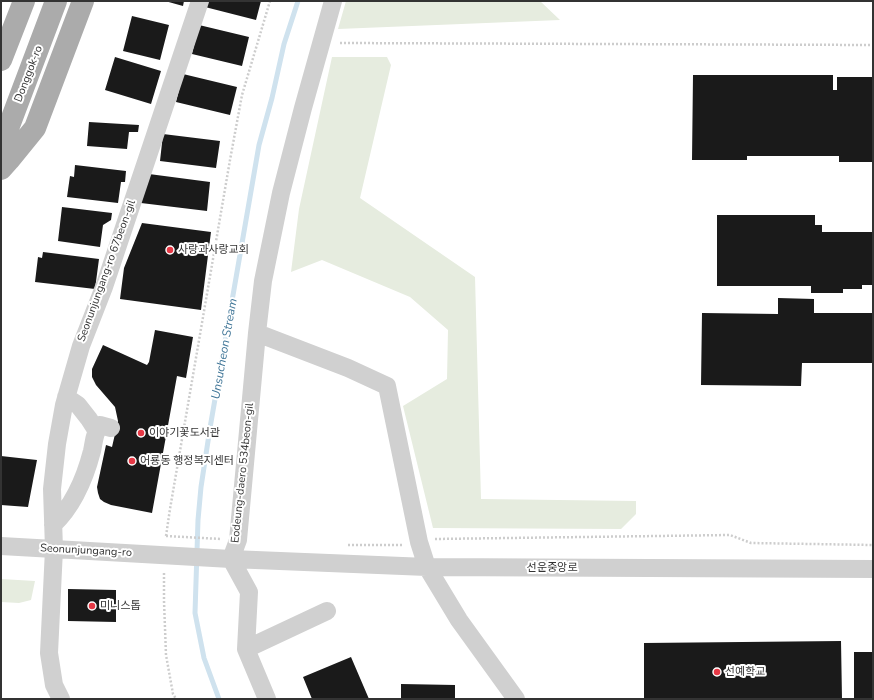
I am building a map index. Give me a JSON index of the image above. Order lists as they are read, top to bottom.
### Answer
{
  "streets": {
    "main road": ["Donggok-ro"],
    "street": [
      "Seonunjungang-ro 67beon-gil",
      "Eodeung-daero 534beon-gil",
      "Seonunjungang-ro",
      "선운중앙로"
    ]
  },
  "crossings": [
    ["Seonunjungang-ro 67beon-gil", "Seonunjungang-ro"],
    ["Eodeung-daero 534beon-gil", "선운중앙로"],
    ["Seonunjungang-ro", "선운중앙로"]
  ],
  "water": ["Unsucheon Stream"],
  "places": [
    "사랑과사랑교회",
    "이야기꽃도서관",
    "어룡동 행정복지센터",
    "미니스톱",
    "선예학교"
  ]
}
